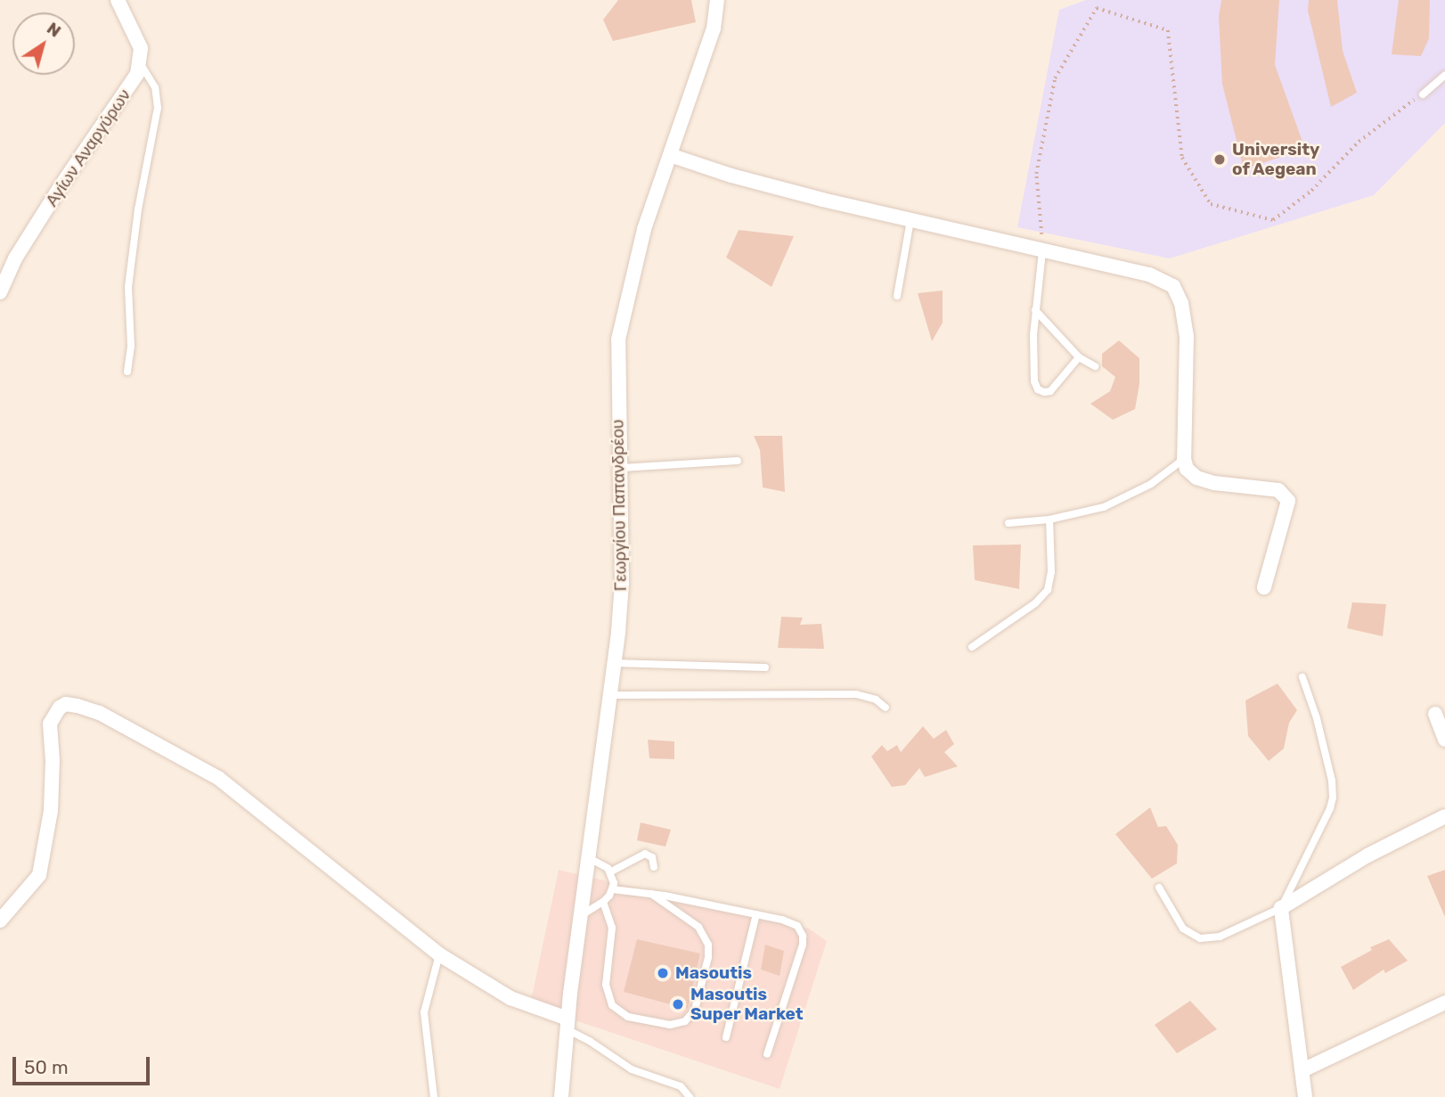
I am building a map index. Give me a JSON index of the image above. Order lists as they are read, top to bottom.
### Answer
{
  "streets": {
    "street": ["Αγίων Αναργύρων", "Γεωργίου Παπανδρέου"]
  },
  "places": ["University of Aegean", "Masoutis", "Masoutis Super Market"],
  "scale_bar": "50 m",
  "north": "top right"
}
